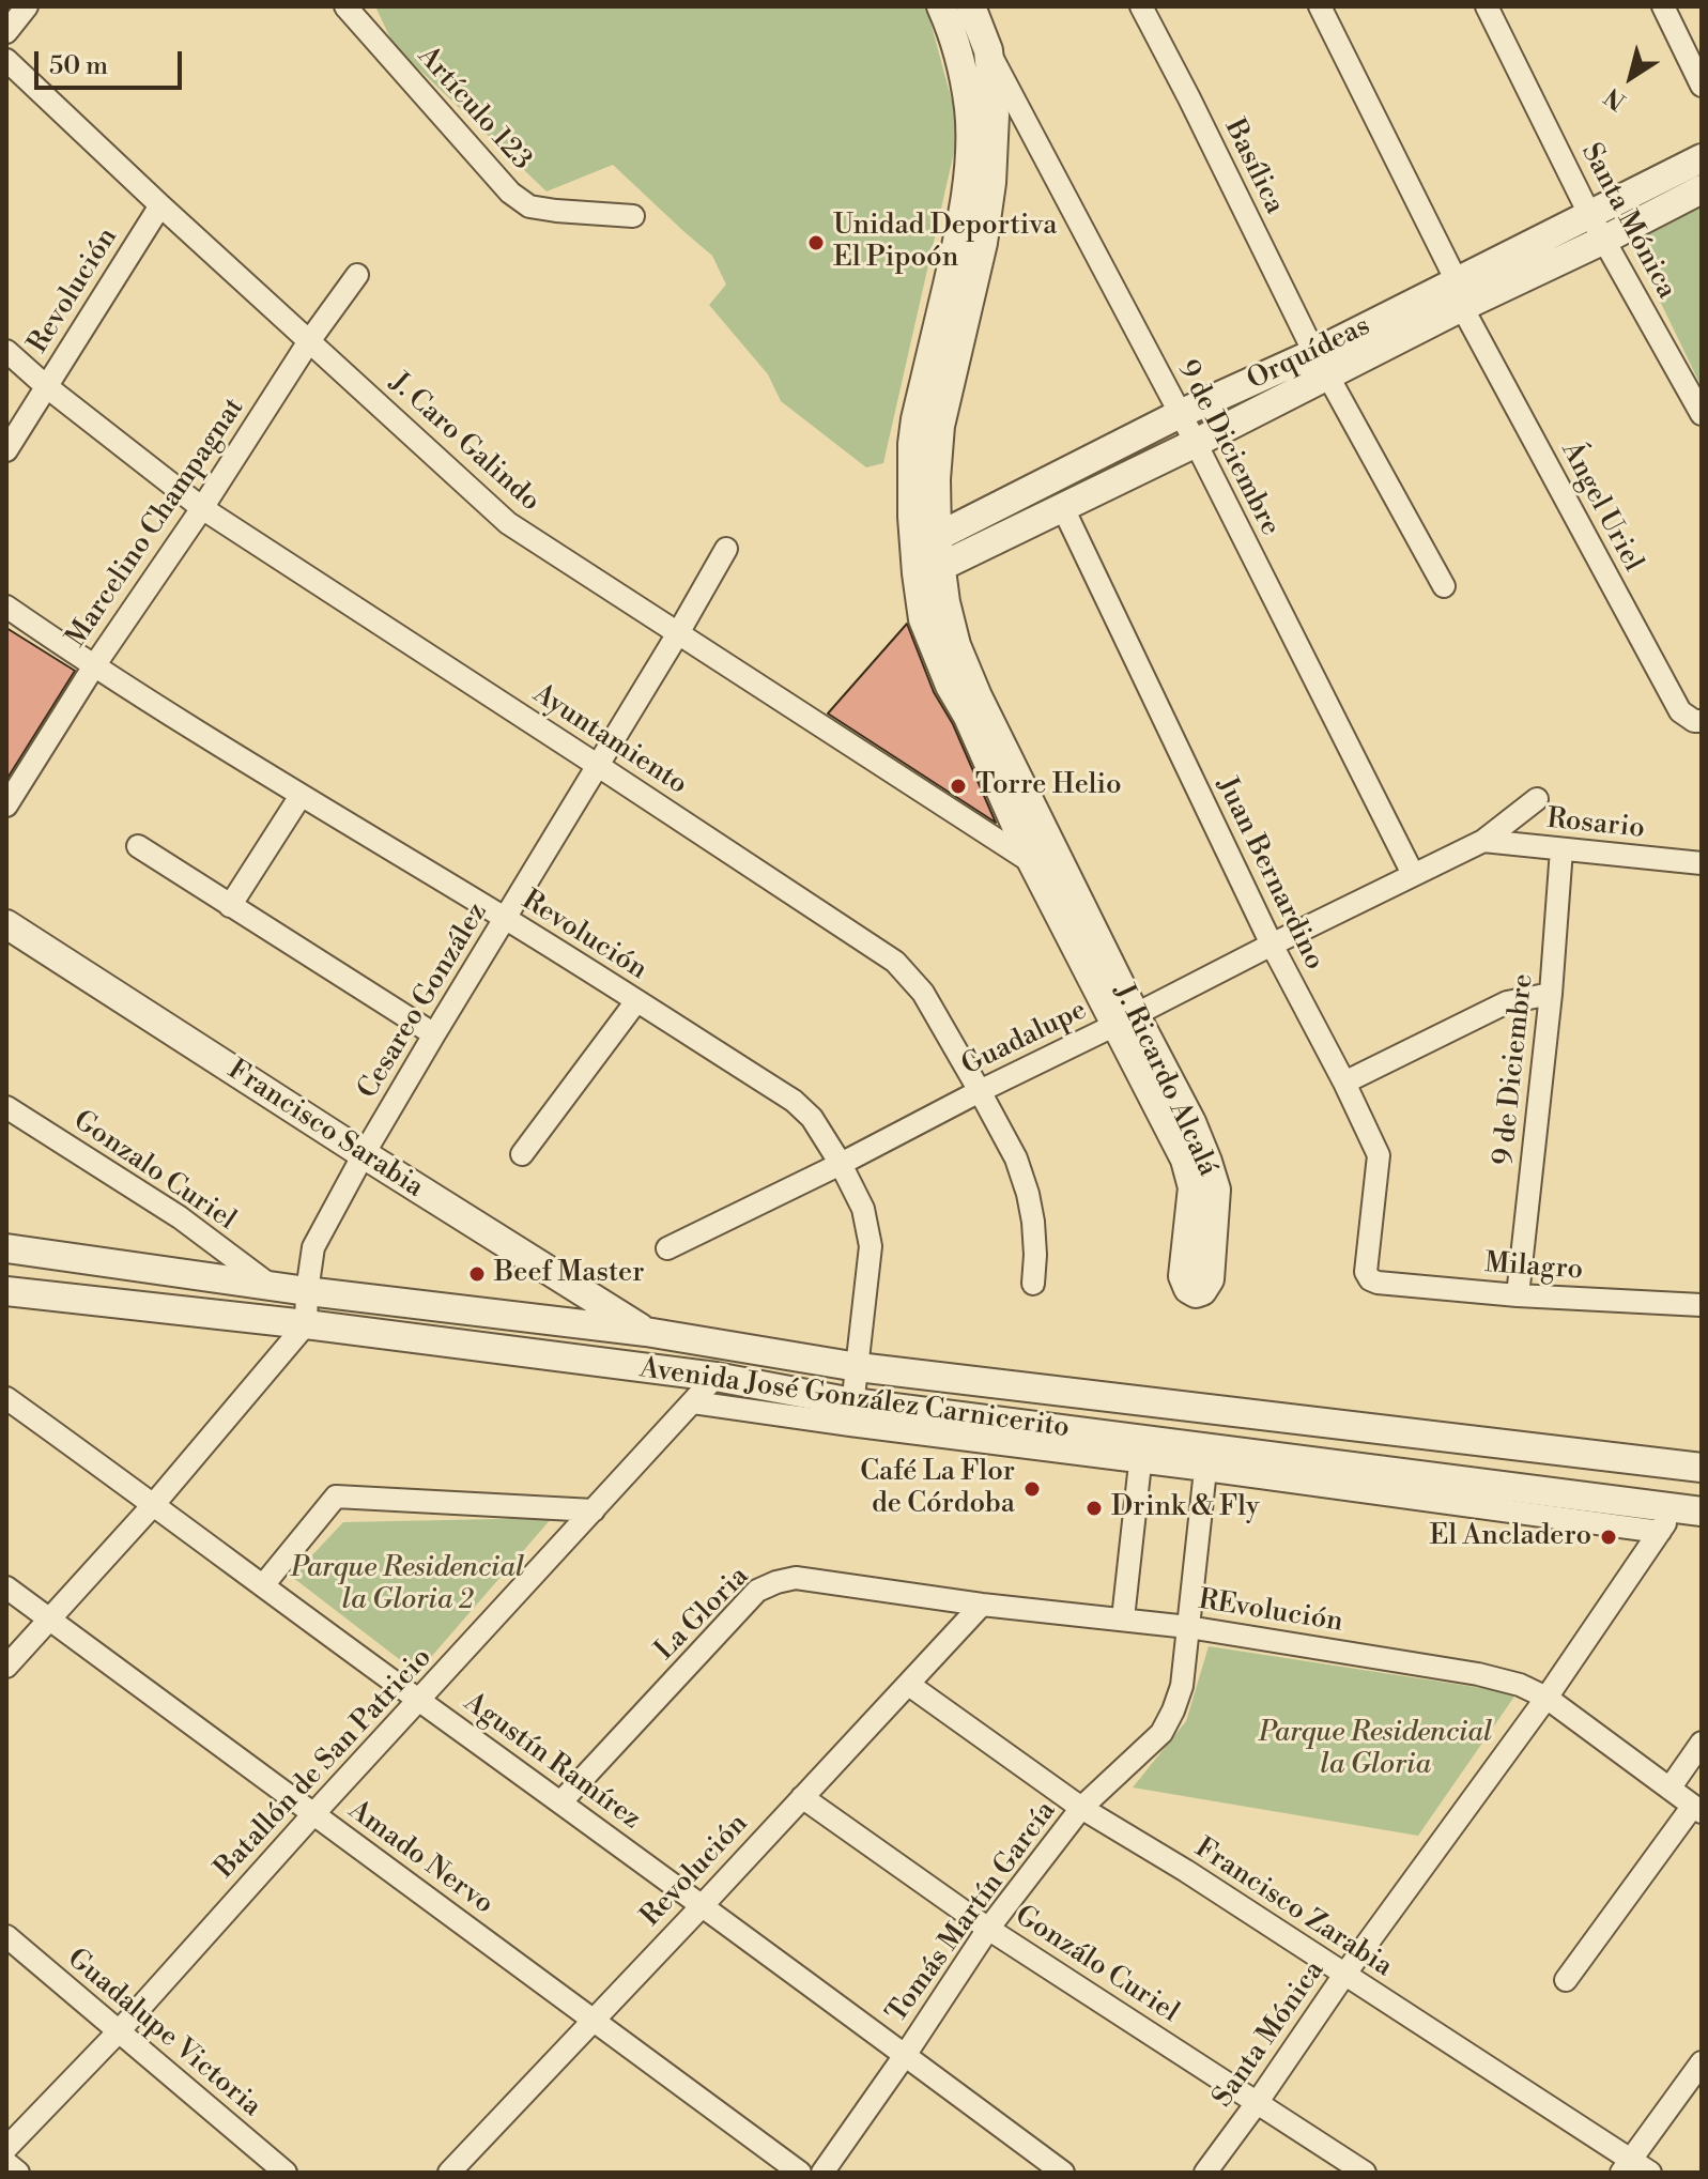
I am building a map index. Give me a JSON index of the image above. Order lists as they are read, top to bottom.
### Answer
{
  "streets": {
    "street": [
      "Artículo 123",
      "Basílica",
      "Santa Mónica",
      "Revolución",
      "Orquídeas",
      "J. Caro Galindo",
      "9 de Diciembre",
      "Ángel Uriel",
      "Marcelino Champagnat",
      "Ayuntamiento",
      "Rosario",
      "Juan Bernardino",
      "Cesareo González",
      "Guadalupe",
      "J. Ricardo Alcalá",
      "Francisco Sarabia",
      "Gonzalo Curiel",
      "Milagro",
      "Avenida José González Carnicerito",
      "REvolución",
      "La Gloria",
      "Agustín Ramírez",
      "Batallón de San Patricio",
      "Amado Nervo",
      "Francisco Zarabia",
      "Tomás Martín García",
      "Gonzálo Curiel",
      "Guadalupe Victoria"
    ]
  },
  "crossings": [
    ["Basílica", "Orquídeas"],
    ["Santa Mónica", "Orquídeas"],
    ["Santa Mónica", "Avenida José González Carnicerito"],
    ["Santa Mónica", "REvolución"],
    ["Santa Mónica", "Francisco Zarabia"],
    ["Santa Mónica", "Gonzálo Curiel"],
    ["Revolución", "J. Caro Galindo"],
    ["Revolución", "Marcelino Champagnat"],
    ["Revolución", "Ayuntamiento"],
    ["Revolución", "Cesareo González"],
    ["Revolución", "Guadalupe"],
    ["Revolución", "Avenida José González Carnicerito"],
    ["Revolución", "REvolución"],
    ["Revolución", "La Gloria"],
    ["Revolución", "Agustín Ramírez"],
    ["Revolución", "Amado Nervo"],
    ["Revolución", "Francisco Zarabia"],
    ["Revolución", "Gonzálo Curiel"],
    ["Orquídeas", "9 de Diciembre"],
    ["Orquídeas", "Ángel Uriel"],
    ["Orquídeas", "Juan Bernardino"],
    ["Orquídeas", "J. Ricardo Alcalá"],
    ["J. Caro Galindo", "Marcelino Champagnat"],
    ["J. Caro Galindo", "Cesareo González"],
    ["J. Caro Galindo", "J. Ricardo Alcalá"],
    ["9 de Diciembre", "Rosario"],
    ["9 de Diciembre", "Guadalupe"],
    ["9 de Diciembre", "J. Ricardo Alcalá"],
    ["9 de Diciembre", "Milagro"],
    ["Marcelino Champagnat", "Ayuntamiento"],
    ["Ayuntamiento", "Cesareo González"],
    ["Ayuntamiento", "Guadalupe"],
    ["Rosario", "Guadalupe"],
    ["Juan Bernardino", "Guadalupe"],
    ["Juan Bernardino", "Milagro"],
    ["Cesareo González", "Francisco Sarabia"],
    ["Cesareo González", "Avenida José González Carnicerito"],
    ["Guadalupe", "J. Ricardo Alcalá"],
    ["Francisco Sarabia", "Avenida José González Carnicerito"],
    ["Gonzalo Curiel", "Avenida José González Carnicerito"],
    ["Avenida José González Carnicerito", "Batallón de San Patricio"],
    ["Avenida José González Carnicerito", "Tomás Martín García"],
    ["REvolución", "La Gloria"],
    ["REvolución", "Tomás Martín García"],
    ["La Gloria", "Agustín Ramírez"],
    ["Agustín Ramírez", "Batallón de San Patricio"],
    ["Agustín Ramírez", "Tomás Martín García"],
    ["Batallón de San Patricio", "Amado Nervo"],
    ["Batallón de San Patricio", "Guadalupe Victoria"],
    ["Francisco Zarabia", "Tomás Martín García"],
    ["Tomás Martín García", "Gonzálo Curiel"]
  ],
  "parks": ["Parque Residencial la Gloria 2", "Parque Residencial la Gloria"],
  "places": [
    "Unidad Deportiva El Pipoón",
    "Torre Helio",
    "Beef Master",
    "Café La Flor de Córdoba",
    "Drink & Fly",
    "El Ancladero"
  ],
  "scale_bar": "50 m",
  "north": "bottom left"
}
